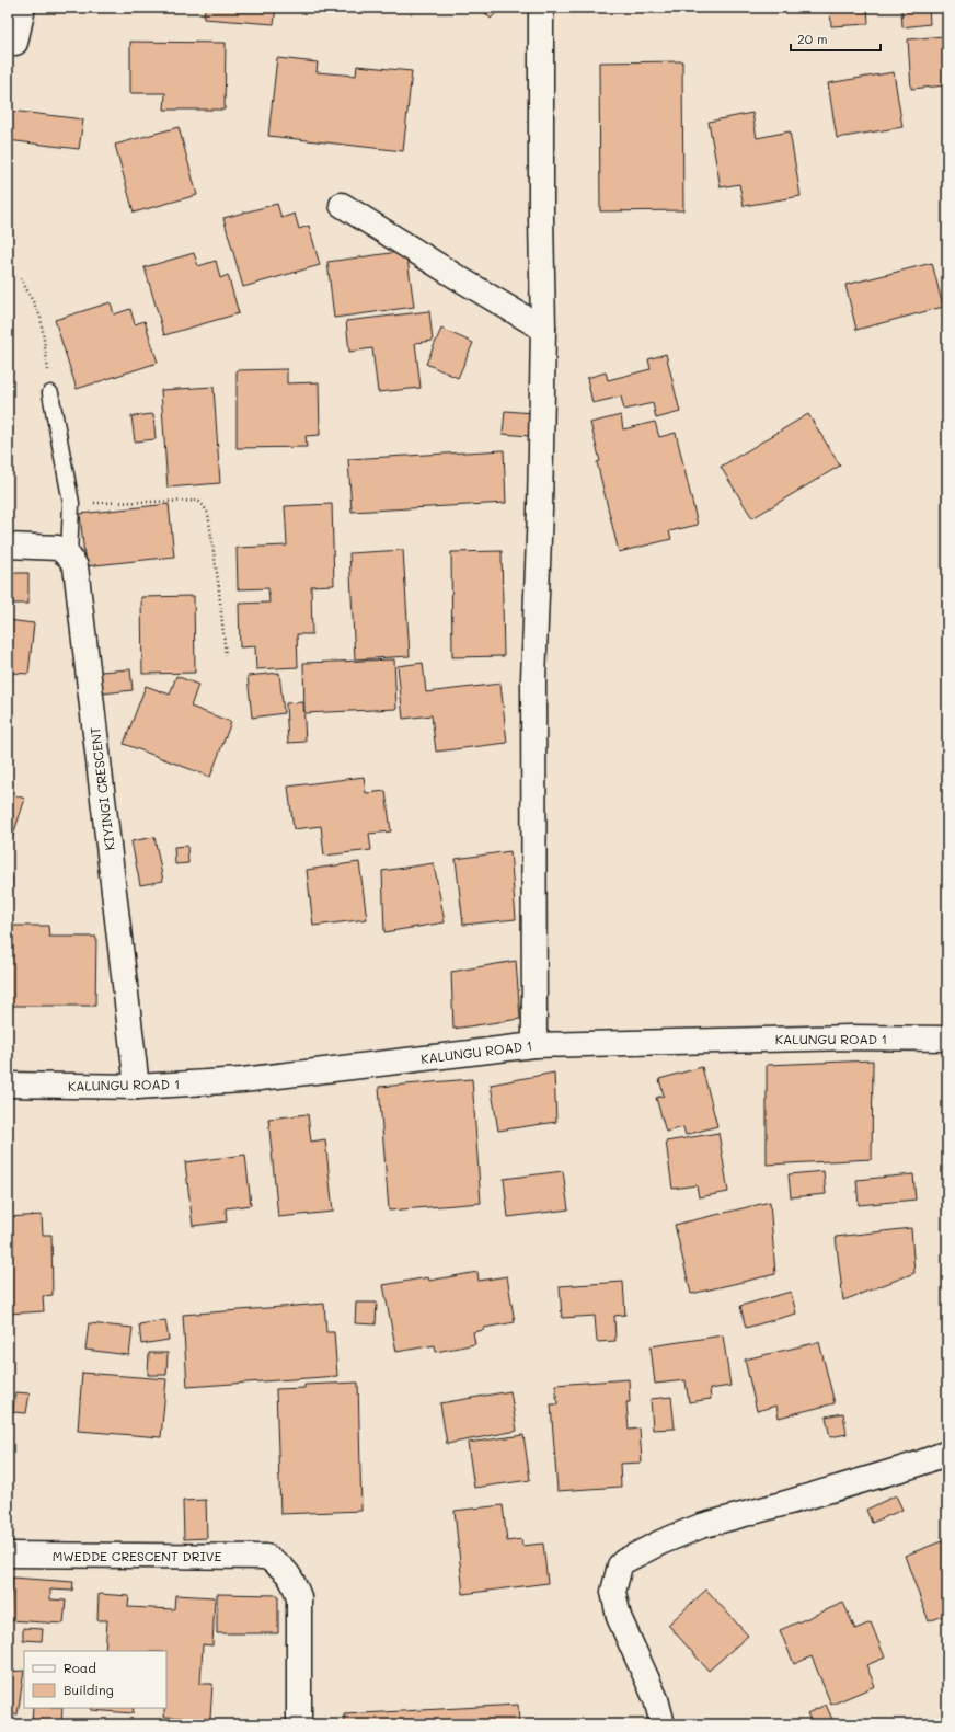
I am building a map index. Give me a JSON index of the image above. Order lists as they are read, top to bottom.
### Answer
{
  "streets": {
    "street": ["KIYINGI CRESCENT", "KALUNGU ROAD 1", "MWEDDE CRESCENT DRIVE"]
  },
  "crossings": [
    ["KIYINGI CRESCENT", "KALUNGU ROAD 1"]
  ],
  "legend": ["Road", "Building"],
  "scale_bar": "20 m"
}
